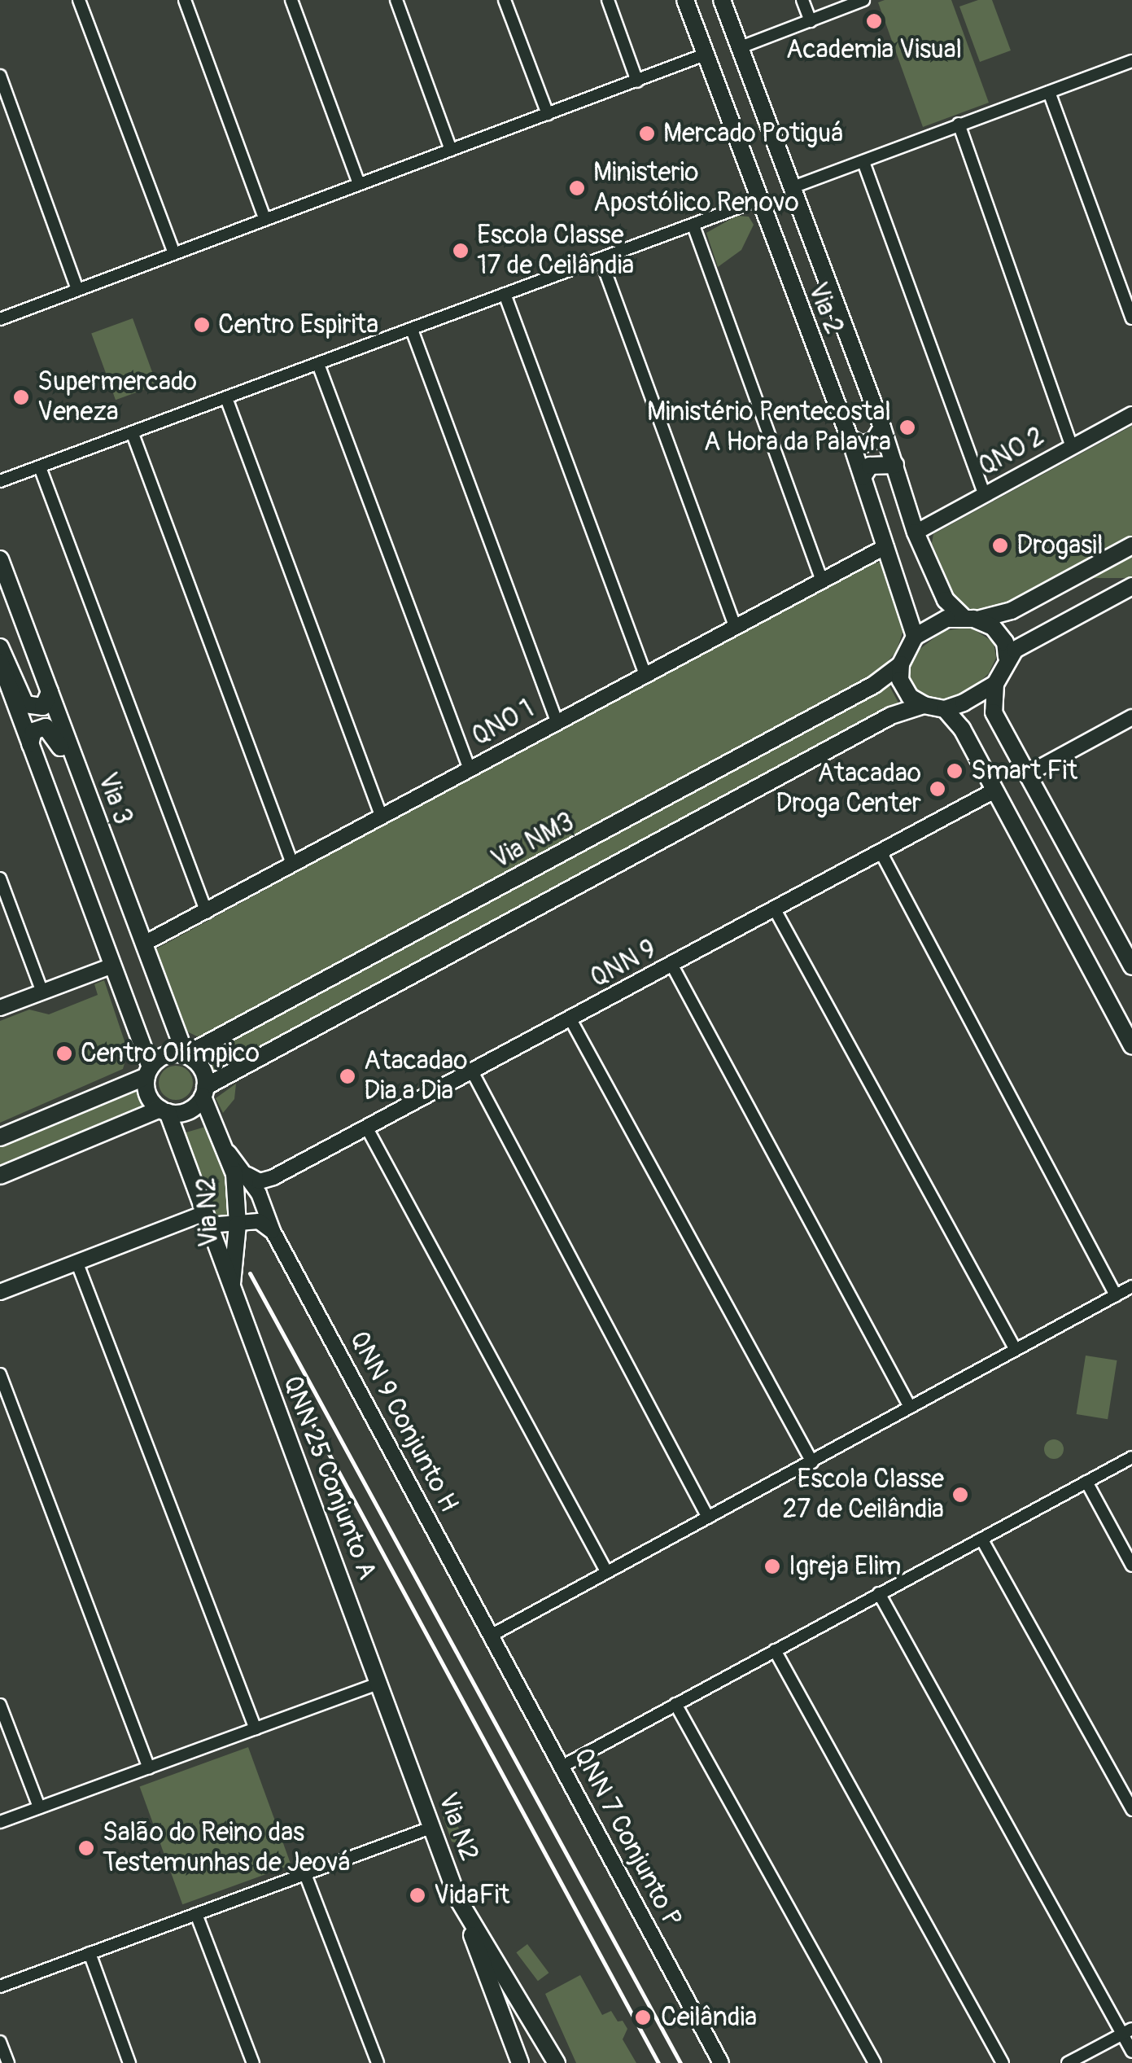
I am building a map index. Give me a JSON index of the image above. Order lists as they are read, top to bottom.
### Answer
{
  "streets": {
    "main road": [
      "Via 2",
      "Via 3",
      "Via NM3",
      "Via N2",
      "QNN 25 Conjunto A"
    ],
    "street": [
      "QNO 2",
      "QNO 1",
      "QNN 9",
      "QNN 9 Conjunto H",
      "QNN 7 Conjunto P"
    ]
  },
  "crossings": [
    ["Via 2", "QNO 2"],
    ["Via 2", "QNO 1"],
    ["Via 2", "Via NM3"],
    ["QNO 1", "Via 3"],
    ["Via 3", "Via NM3"],
    ["Via 3", "Via N2"],
    ["Via NM3", "Via N2"],
    ["QNN 9", "Via N2"],
    ["QNN 9", "QNN 9 Conjunto H"],
    ["Via N2", "QNN 9 Conjunto H"],
    ["Via N2", "QNN 25 Conjunto A"],
    ["QNN 9 Conjunto H", "QNN 7 Conjunto P"]
  ],
  "places": [
    "Academia Visual",
    "Mercado Potiguá",
    "Ministerio Apostólico Renovo",
    "Escola Classe 17 de Ceilândia",
    "Centro Espirita",
    "Supermercado Veneza",
    "Ministério Pentecostal A Hora da Palavra",
    "Drogasil",
    "Smart Fit",
    "Atacadao Droga Center",
    "Centro Olímpico",
    "Atacadao Dia a Dia",
    "Escola Classe 27 de Ceilândia",
    "Igreja Elim",
    "Salão do Reino das Testemunhas de Jeová",
    "VidaFit",
    "Ceilândia"
  ]
}
